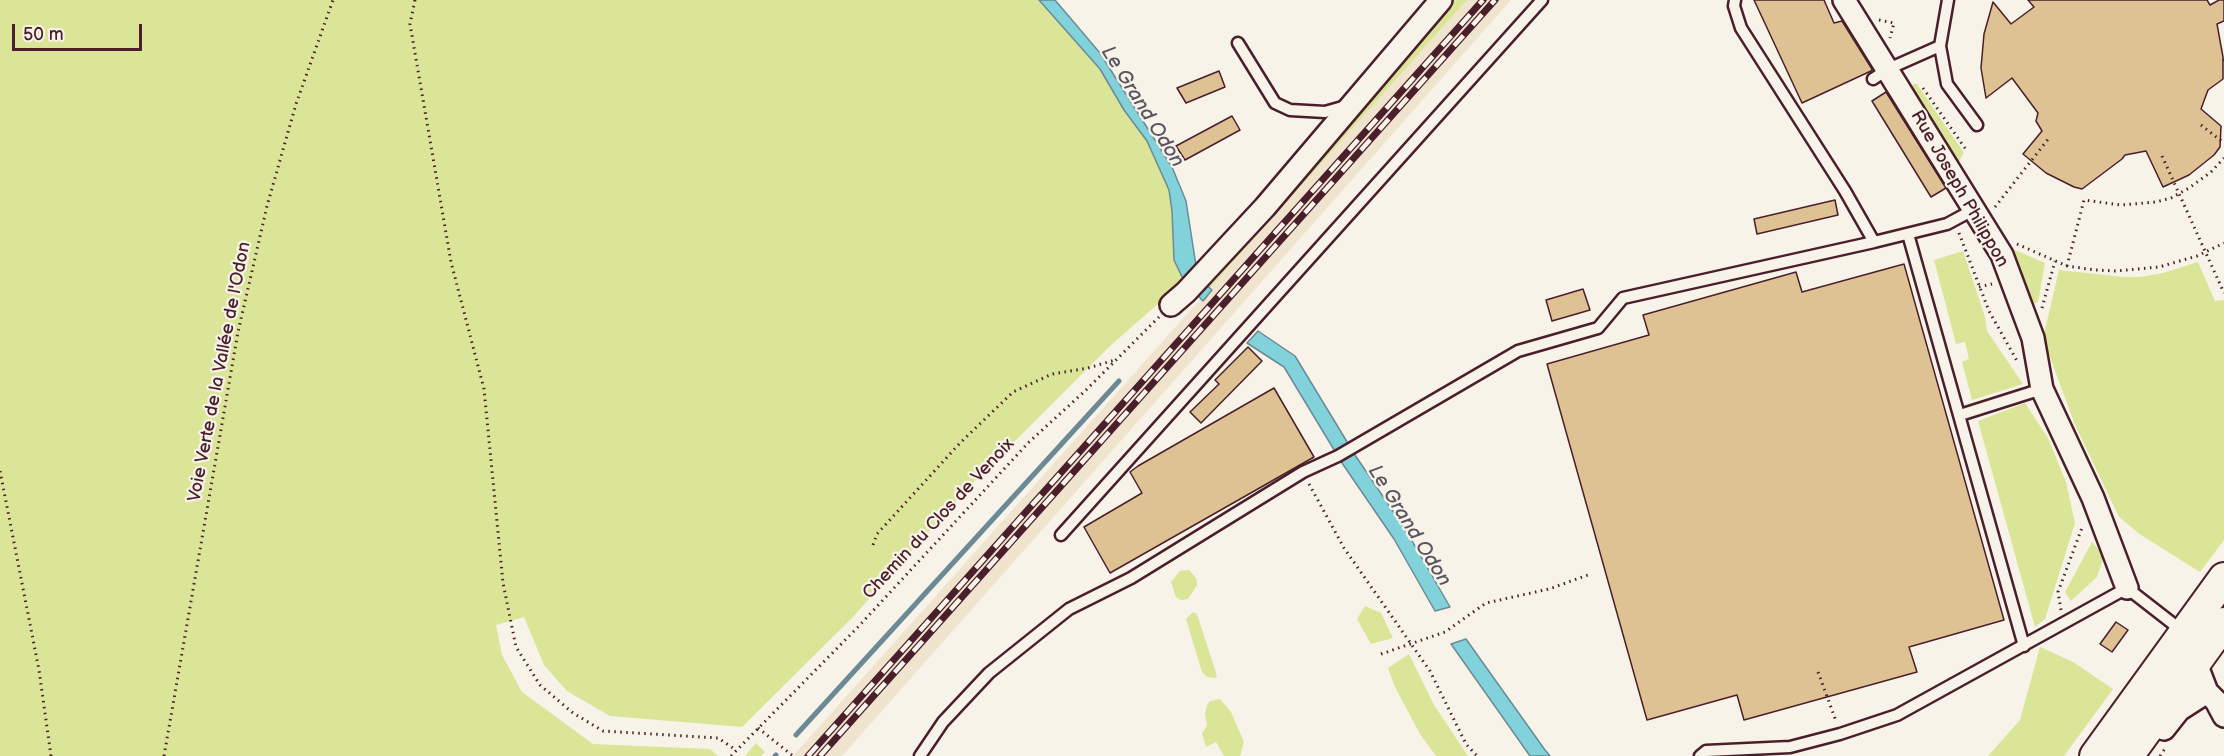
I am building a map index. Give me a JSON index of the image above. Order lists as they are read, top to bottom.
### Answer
{
  "streets": {
    "street": ["Rue Joseph Philippon"],
    "path": ["Voie Verte de la Vallée de l'Odon", "Chemin du Clos de Venoix"]
  },
  "water": ["Le Grand Odon"],
  "scale_bar": "50 m"
}
